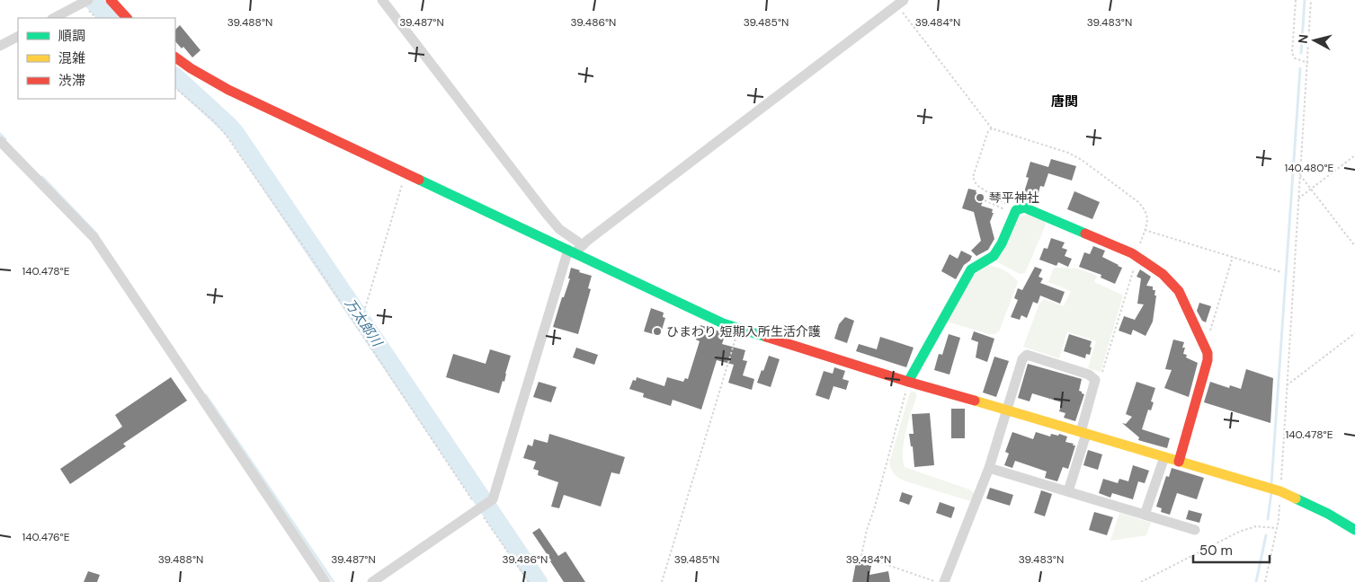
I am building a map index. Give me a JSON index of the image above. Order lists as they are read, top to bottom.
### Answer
{
  "districts": ["唐関"],
  "water": ["万太郎川"],
  "places": ["琴平神社", "ひまわり 短期入所生活介護"],
  "legend": ["順調", "混雑", "渋滞"],
  "scale_bar": "50 m",
  "north": "left",
  "coordinates": [
    "39.488°N",
    "39.487°N",
    "39.486°N",
    "39.485°N",
    "39.484°N",
    "39.483°N",
    "140.480°E",
    "140.478°E",
    "140.476°E"
  ]
}
